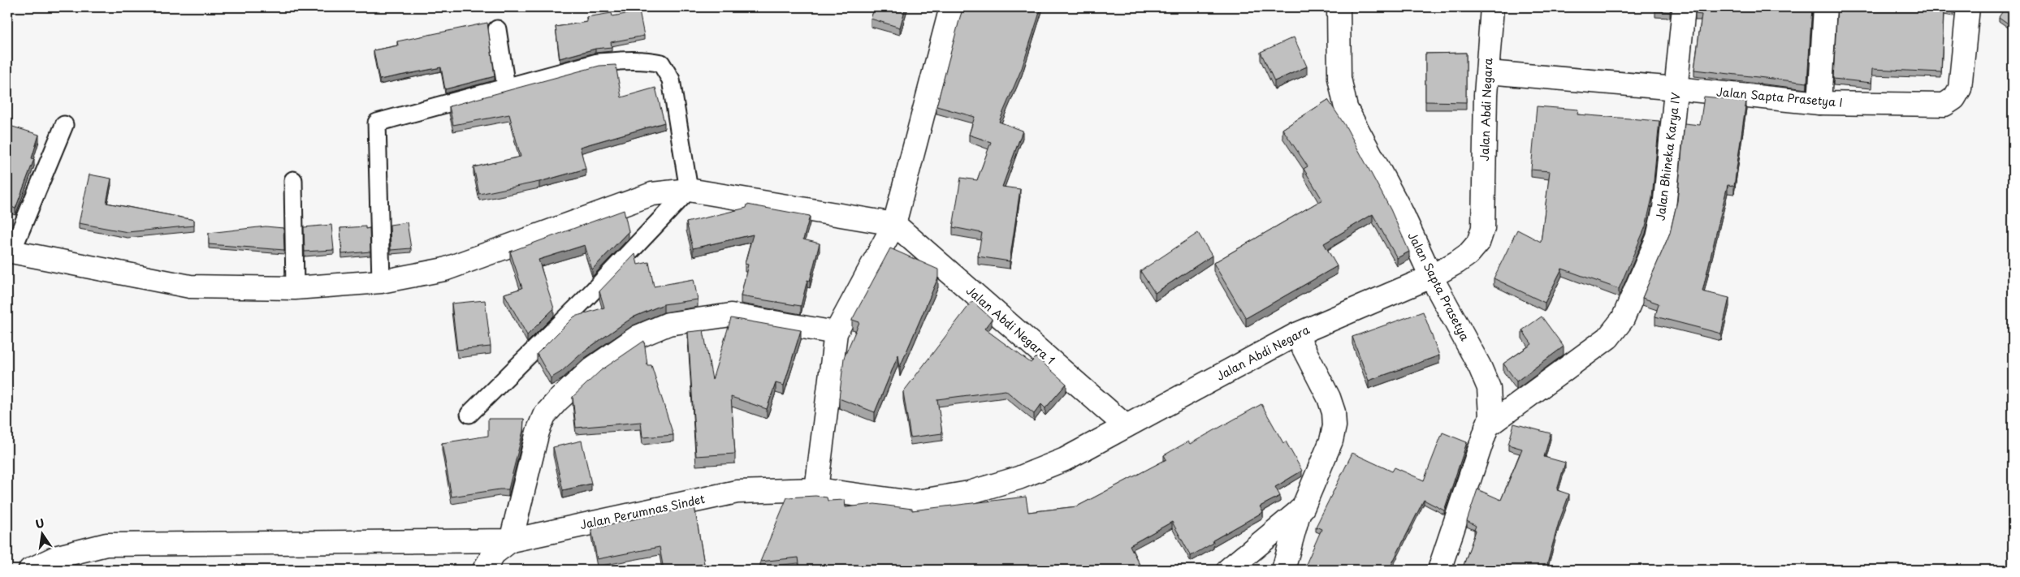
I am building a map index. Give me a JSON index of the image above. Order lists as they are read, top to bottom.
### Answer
{
  "streets": {
    "street": [
      "Jalan Sapta Prasetya I",
      "Jalan Abdi Negara",
      "Jalan Bhineka Karya IV",
      "Jalan Sapta Prasetya",
      "Jalan Abdi Negara 1",
      "Jalan Perumnas Sindet"
    ]
  },
  "crossings": [
    ["Jalan Sapta Prasetya I", "Jalan Abdi Negara"],
    ["Jalan Sapta Prasetya I", "Jalan Bhineka Karya IV"],
    ["Jalan Abdi Negara", "Jalan Sapta Prasetya"],
    ["Jalan Abdi Negara", "Jalan Abdi Negara 1"],
    ["Jalan Abdi Negara", "Jalan Perumnas Sindet"],
    ["Jalan Bhineka Karya IV", "Jalan Sapta Prasetya"]
  ],
  "north": "top"
}
